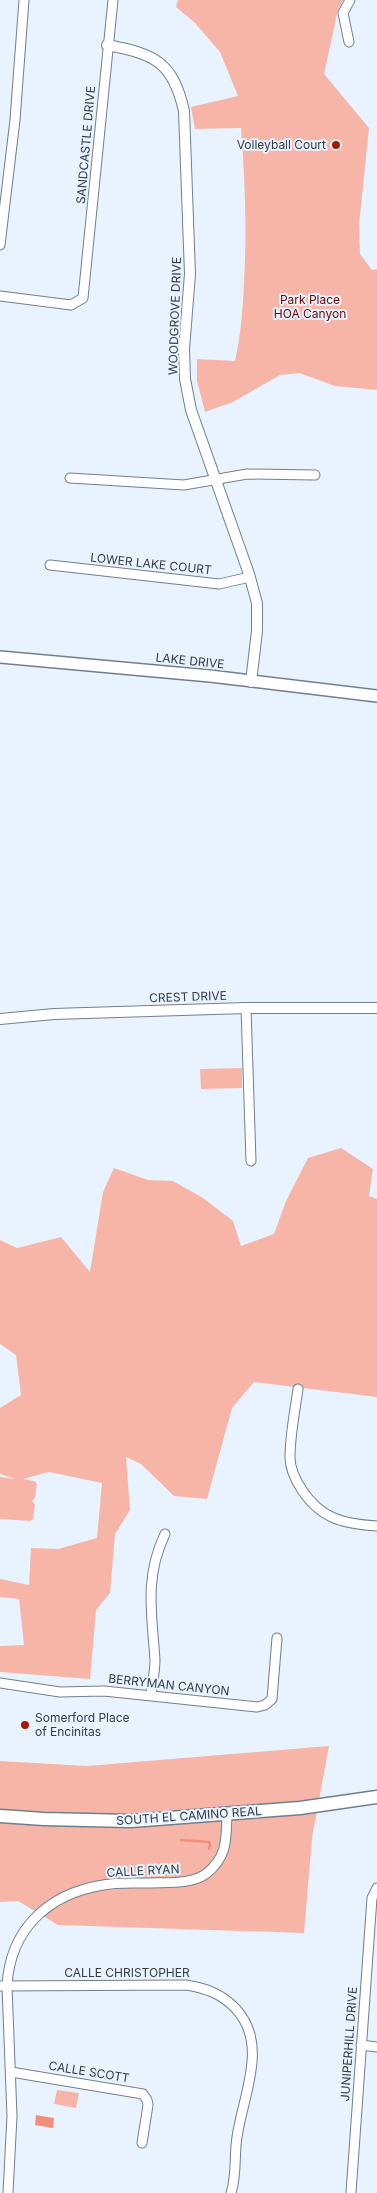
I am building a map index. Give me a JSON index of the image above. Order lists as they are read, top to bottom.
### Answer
{
  "streets": {
    "main road": ["LAKE DRIVE", "SOUTH EL CAMINO REAL"],
    "street": [
      "SANDCASTLE DRIVE",
      "WOODGROVE DRIVE",
      "LOWER LAKE COURT",
      "CREST DRIVE",
      "BERRYMAN CANYON",
      "CALLE RYAN",
      "CALLE CHRISTOPHER",
      "JUNIPERHILL DRIVE",
      "CALLE SCOTT"
    ]
  },
  "crossings": [
    ["SANDCASTLE DRIVE", "WOODGROVE DRIVE"],
    ["WOODGROVE DRIVE", "LOWER LAKE COURT"],
    ["WOODGROVE DRIVE", "LAKE DRIVE"],
    ["SOUTH EL CAMINO REAL", "CALLE RYAN"],
    ["CALLE RYAN", "CALLE CHRISTOPHER"],
    ["CALLE RYAN", "CALLE SCOTT"]
  ],
  "parks": ["Park Place HOA Canyon"],
  "places": ["Volleyball Court", "Somerford Place of Encinitas"]
}
